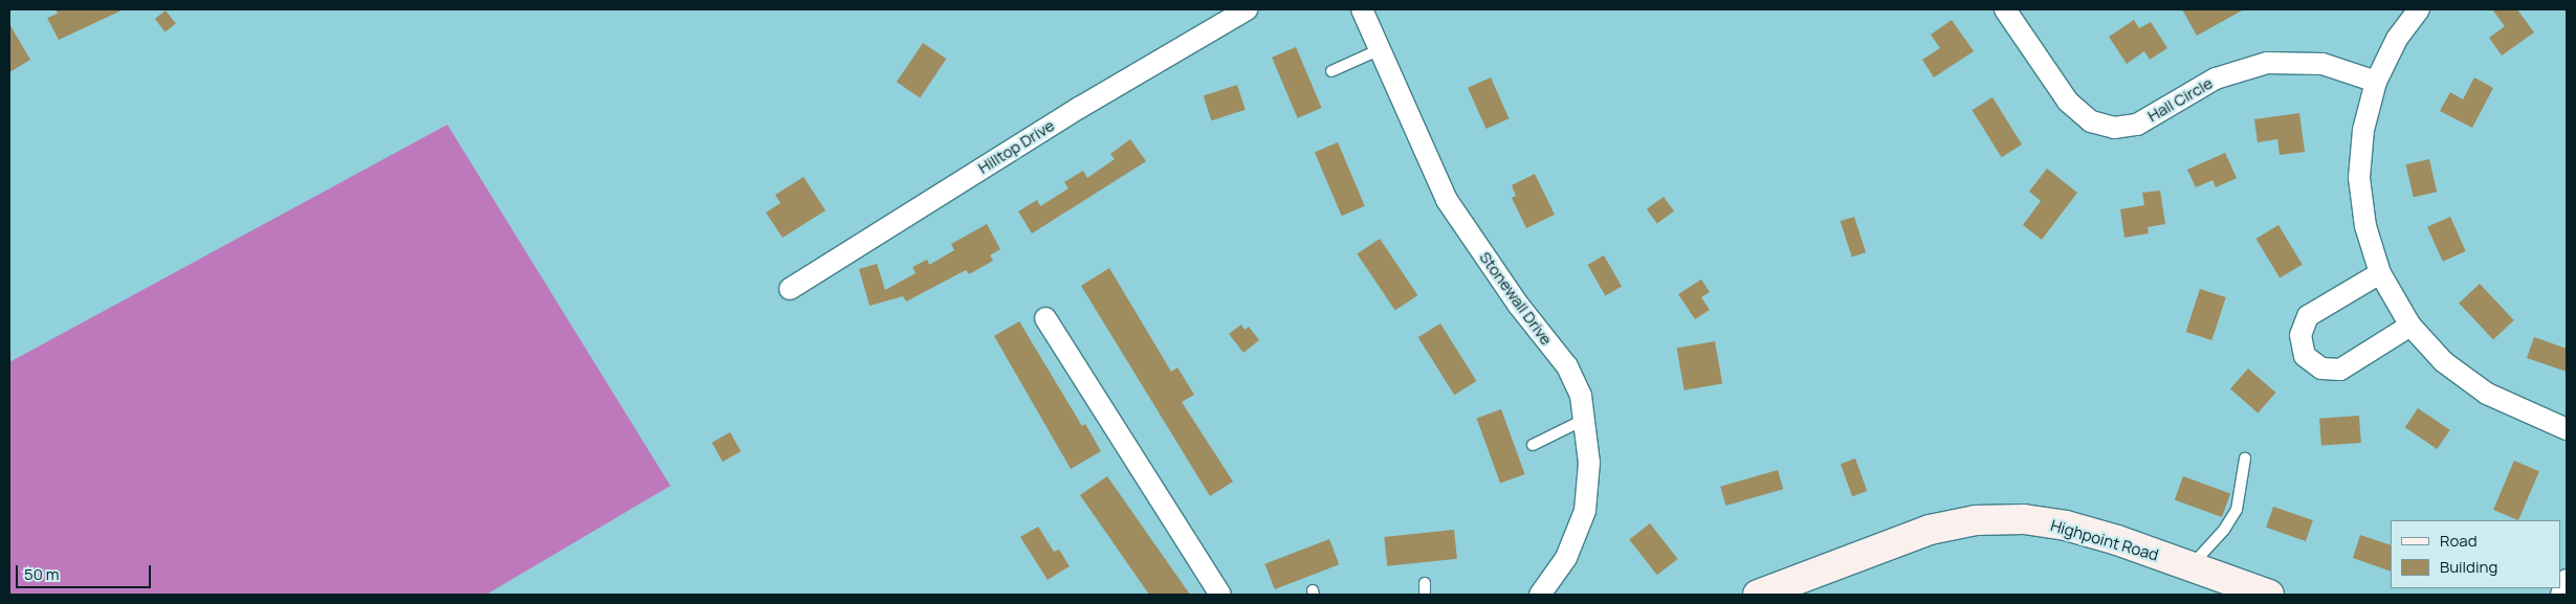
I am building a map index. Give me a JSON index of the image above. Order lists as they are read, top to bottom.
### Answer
{
  "streets": {
    "street": [
      "Hall Circle",
      "Hilltop Drive",
      "Stonewall Drive",
      "Highpoint Road"
    ]
  },
  "legend": ["Road", "Building"],
  "scale_bar": "50 m"
}
